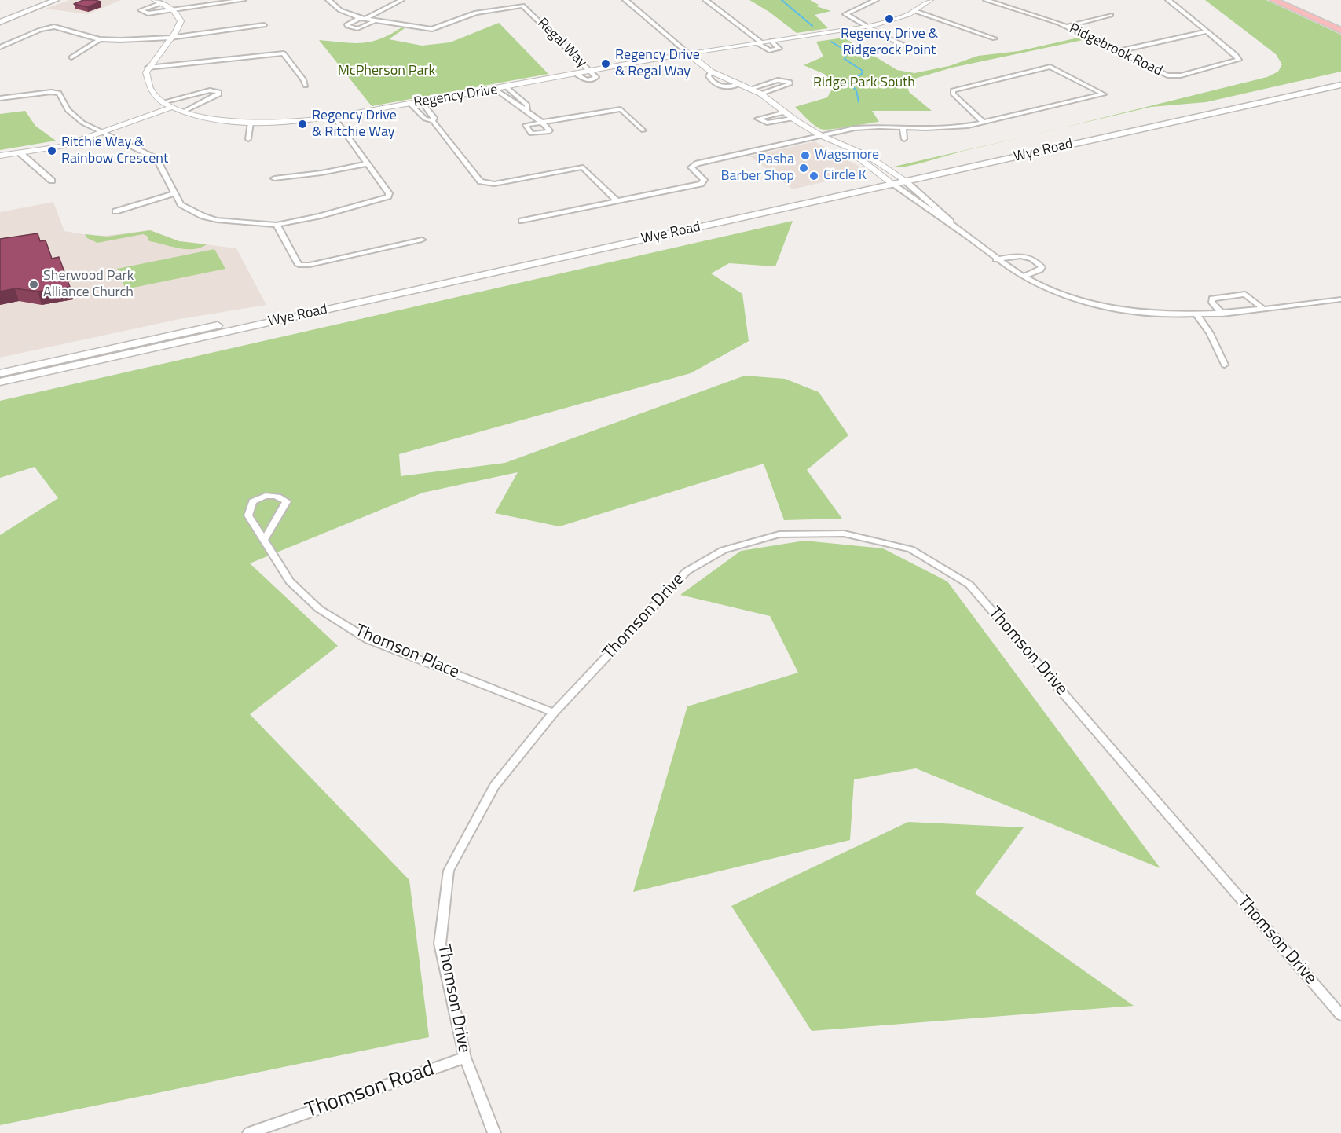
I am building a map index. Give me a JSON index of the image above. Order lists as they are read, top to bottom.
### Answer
{
  "streets": {
    "main road": ["Wye Road"],
    "street": [
      "Regal Way",
      "Ridgebrook Road",
      "Regency Drive",
      "Thomson Drive",
      "Thomson Place",
      "Thomson Road"
    ]
  },
  "crossings": [
    ["Regal Way", "Regency Drive"],
    ["Thomson Drive", "Thomson Place"],
    ["Thomson Drive", "Thomson Road"]
  ],
  "parks": ["McPherson Park", "Ridge Park South"],
  "places": [
    "Regency Drive & Ridgerock Point",
    "Regency Drive & Regal Way",
    "Regency Drive & Ritchie Way",
    "Ritchie Way & Rainbow Crescent",
    "Wagsmore",
    "Pasha Barber Shop",
    "Circle K",
    "Sherwood Park Alliance Church"
  ]
}
